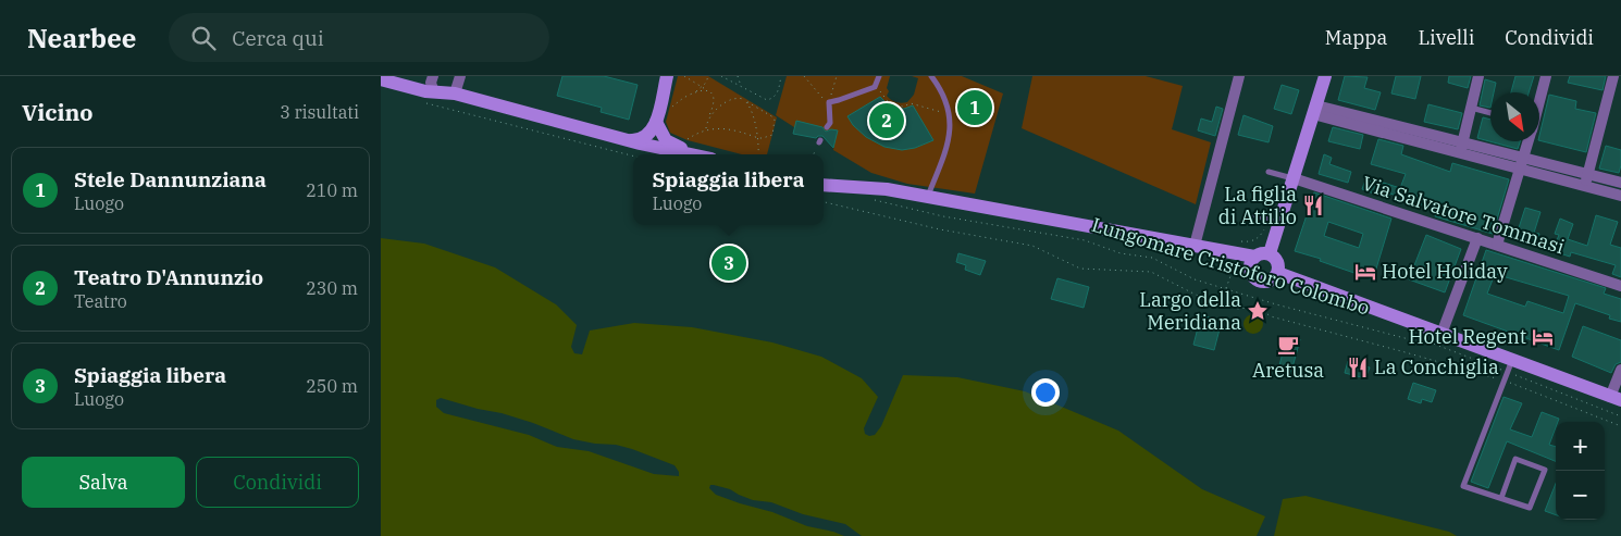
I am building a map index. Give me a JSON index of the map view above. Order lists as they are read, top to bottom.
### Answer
{
  "streets": {
    "street": ["Via Salvatore Tommasi", "Lungomare Cristoforo Colombo"]
  },
  "places": {
    "restaurant": ["La figlia di Attilio", "La Conchiglia"],
    "hotel": ["Hotel Holiday", "Hotel Regent"],
    "place": ["Largo della Meridiana"],
    "cafe": ["Aretusa"]
  },
  "north": "bottom right",
  "page": {
    "header": "Nearbee",
    "search": "Cerca qui",
    "nav": ["Mappa", "Livelli", "Condividi"],
    "heading": ["Vicino", "3 risultati"],
    "pins": ["1", "2", "3"],
    "list": [
      {
        "mark": "1",
        "name": "Stele Dannunziana",
        "note": "Luogo",
        "value": "210 m"
      },
      {
        "mark": "2",
        "name": "Teatro D'Annunzio",
        "note": "Teatro",
        "value": "230 m"
      },
      {
        "mark": "3",
        "name": "Spiaggia libera",
        "note": "Luogo",
        "value": "250 m"
      }
    ],
    "popup": ["Spiaggia libera", "Luogo"],
    "map_buttons": ["+", "−"],
    "buttons": ["Salva", "Condividi"]
  }
}
